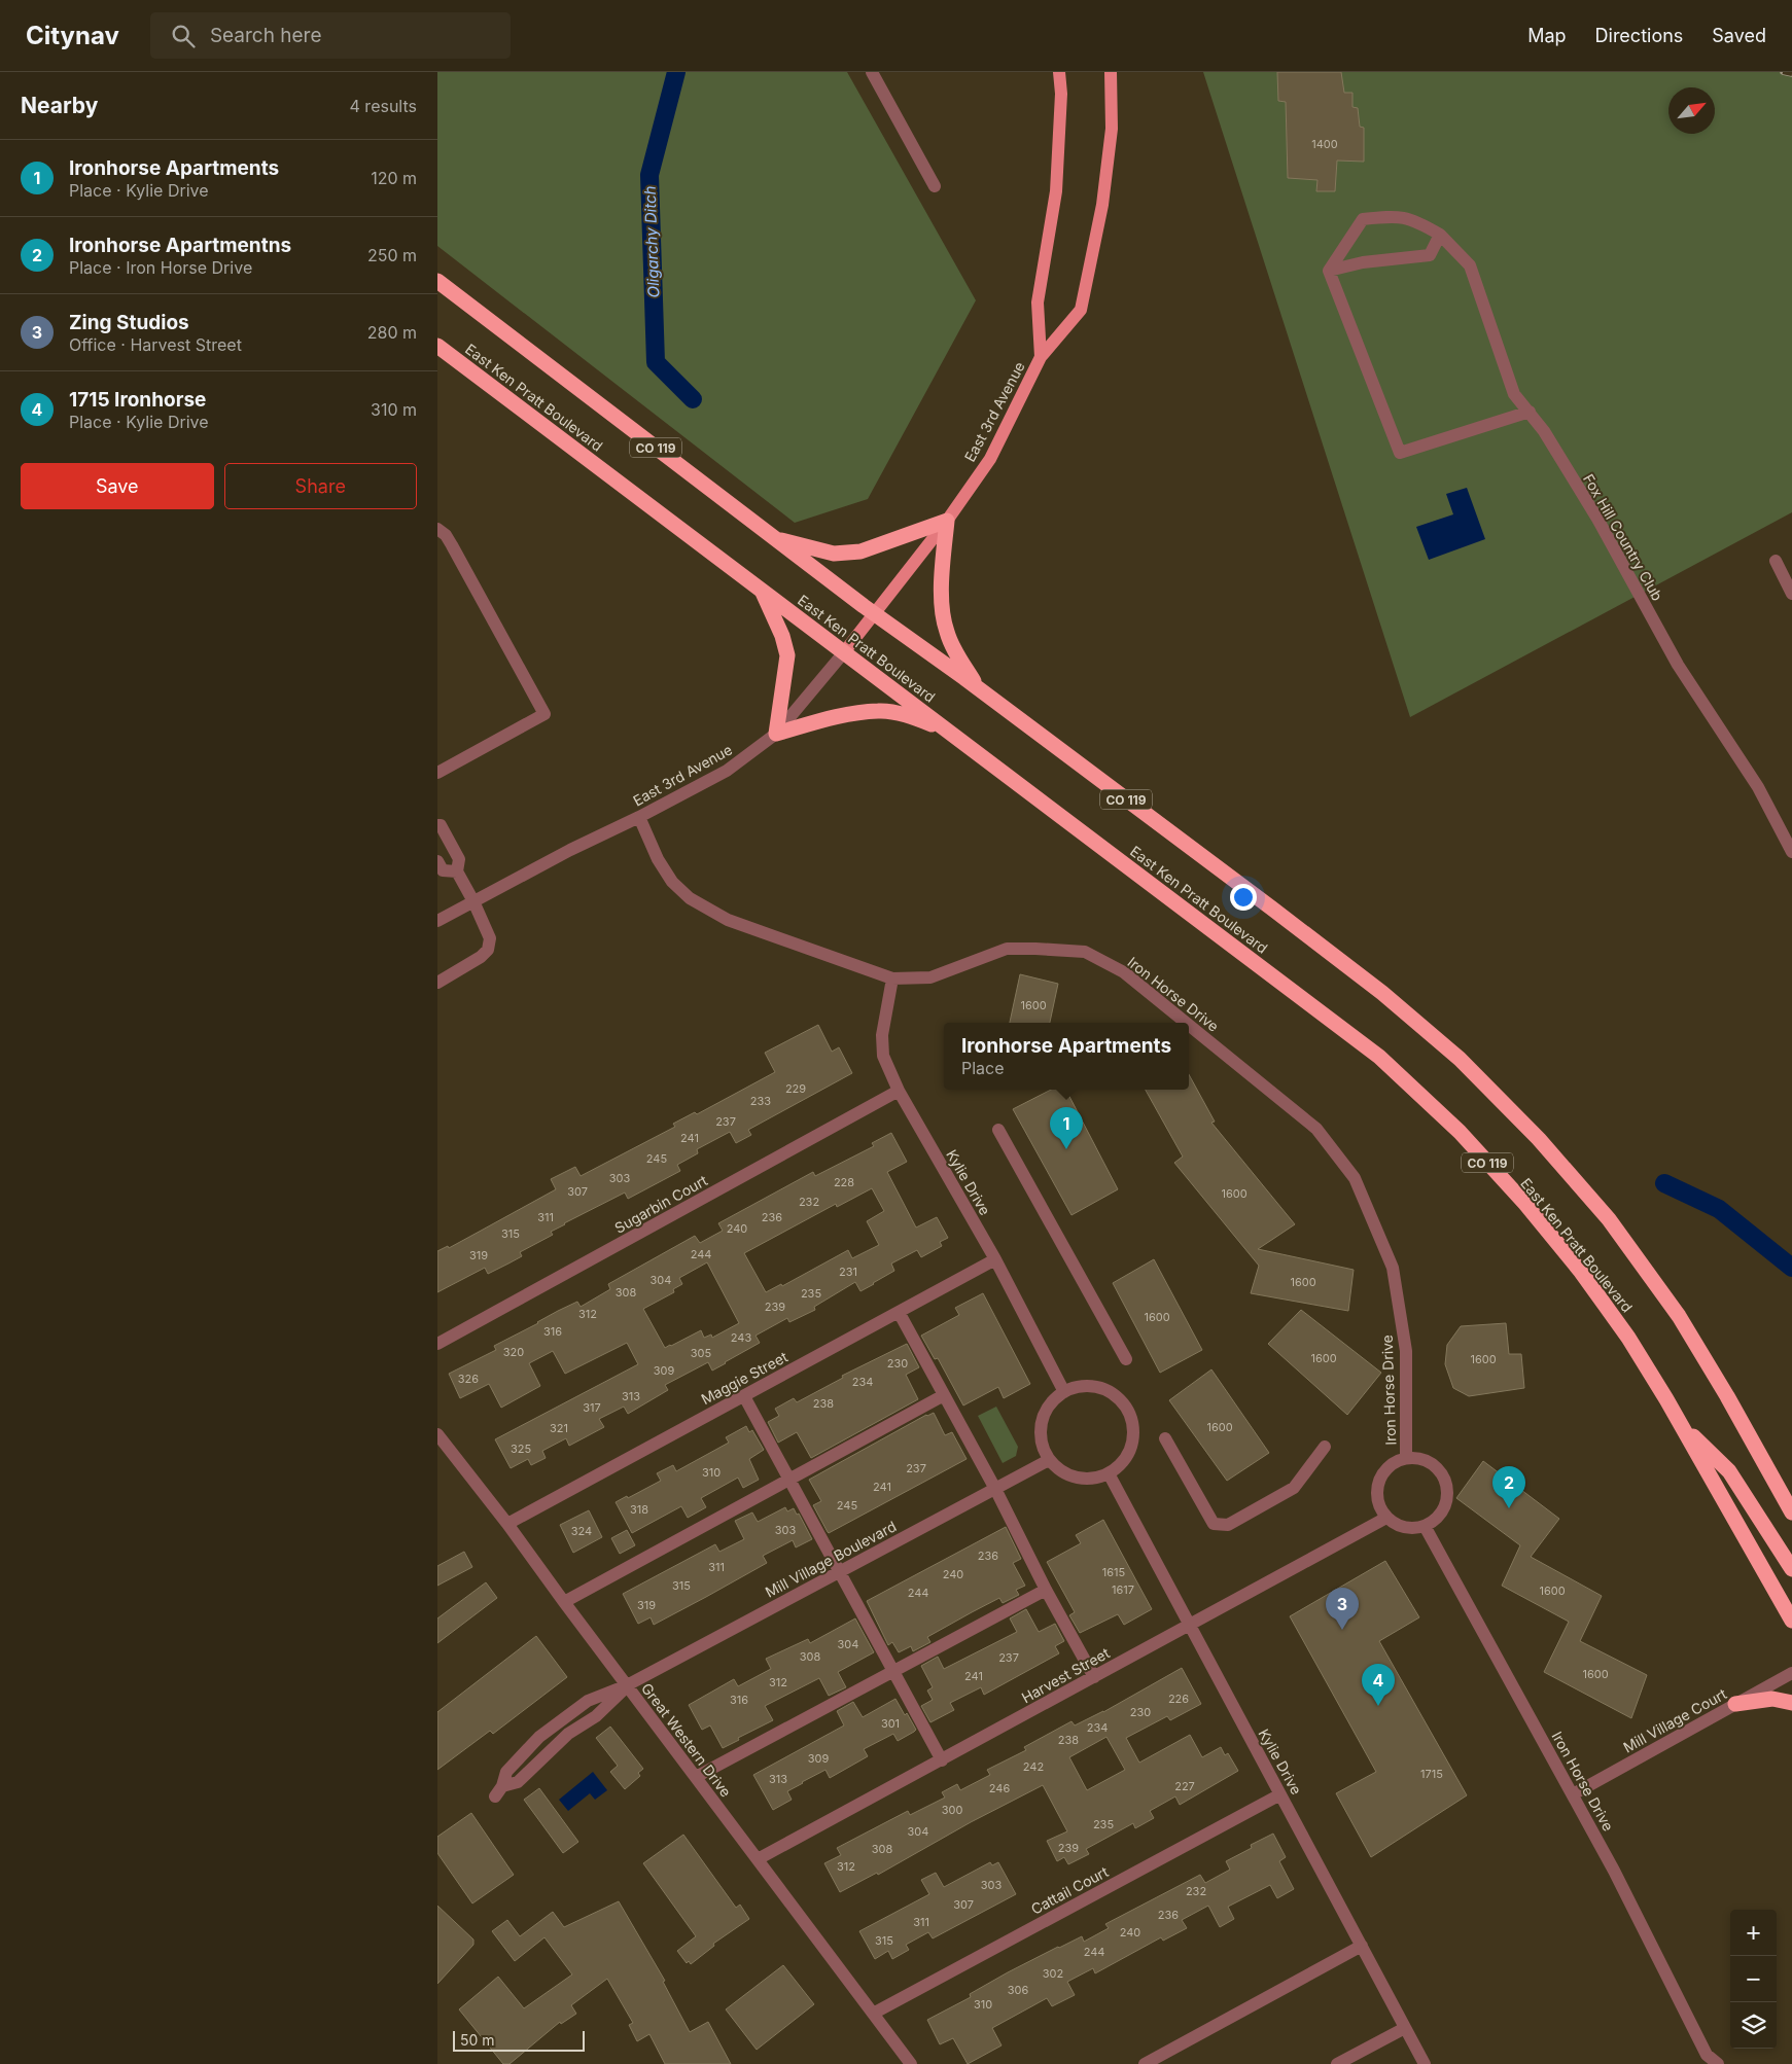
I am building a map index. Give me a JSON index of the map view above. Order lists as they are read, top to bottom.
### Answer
{
  "streets": {
    "highway": ["East Ken Pratt Boulevard", "CO 119"],
    "main road": ["East 3rd Avenue"],
    "street": [
      "Fox Hill Country Club",
      "Iron Horse Drive",
      "Kylie Drive",
      "Sugarbin Court",
      "Maggie Street",
      "Mill Village Boulevard",
      "Harvest Street",
      "Mill Village Court",
      "Great Western Drive",
      "Cattail Court"
    ]
  },
  "crossings": [
    ["East Ken Pratt Boulevard", "East 3rd Avenue"],
    ["East 3rd Avenue", "CO 119"],
    ["East 3rd Avenue", "Iron Horse Drive"],
    ["Iron Horse Drive", "Kylie Drive"],
    ["Iron Horse Drive", "Harvest Street"],
    ["Iron Horse Drive", "Mill Village Court"],
    ["Kylie Drive", "Sugarbin Court"],
    ["Kylie Drive", "Maggie Street"],
    ["Kylie Drive", "Mill Village Boulevard"],
    ["Kylie Drive", "Harvest Street"],
    ["Kylie Drive", "Cattail Court"],
    ["Maggie Street", "Great Western Drive"],
    ["Mill Village Boulevard", "Great Western Drive"],
    ["Harvest Street", "Great Western Drive"],
    ["Great Western Drive", "Cattail Court"]
  ],
  "water": ["Oligarchy Ditch"],
  "house_numbers": [
    "1400",
    "1600",
    "229",
    "233",
    "237",
    "241",
    "245",
    "303",
    "228",
    "307",
    "1600",
    "232",
    "311",
    "236",
    "240",
    "315",
    "244",
    "319",
    "231",
    "304",
    "1600",
    "308",
    "235",
    "239",
    "312",
    "1600",
    "316",
    "243",
    "320",
    "305",
    "1600",
    "1600",
    "230",
    "309",
    "326",
    "234",
    "313",
    "238",
    "317",
    "1600",
    "321",
    "325",
    "237",
    "310",
    "241",
    "245",
    "318",
    "303",
    "324",
    "236",
    "311",
    "1615",
    "240",
    "315",
    "1617",
    "1600",
    "244",
    "319",
    "304",
    "308",
    "237",
    "1600",
    "241",
    "312",
    "226",
    "316",
    "230",
    "301",
    "234",
    "238",
    "309",
    "242",
    "1715",
    "313",
    "227",
    "246",
    "300",
    "235",
    "304",
    "239",
    "308",
    "312",
    "303",
    "232",
    "307",
    "236",
    "311",
    "240",
    "315",
    "244",
    "302",
    "306",
    "310"
  ],
  "scale_bar": "50 m",
  "north": "top right",
  "page": {
    "header": "Citynav",
    "search": "Search here",
    "nav": ["Map", "Directions", "Saved"],
    "heading": ["Nearby", "4 results"],
    "list": [
      {
        "mark": "1",
        "name": "Ironhorse Apartments",
        "note": "Place · Kylie Drive",
        "value": "120 m"
      },
      {
        "mark": "2",
        "name": "Ironhorse Apartmentns",
        "note": "Place · Iron Horse Drive",
        "value": "250 m"
      },
      {
        "mark": "3",
        "name": "Zing Studios",
        "note": "Office · Harvest Street",
        "value": "280 m"
      },
      {
        "mark": "4",
        "name": "1715 Ironhorse",
        "note": "Place · Kylie Drive",
        "value": "310 m"
      }
    ],
    "buttons": ["Save", "Share"],
    "popup": ["Ironhorse Apartments", "Place"],
    "pins": [
      "1",
      "2",
      "3",
      "4"
    ],
    "map_buttons": ["+", "−"],
    "scale": "50 m"
  }
}
